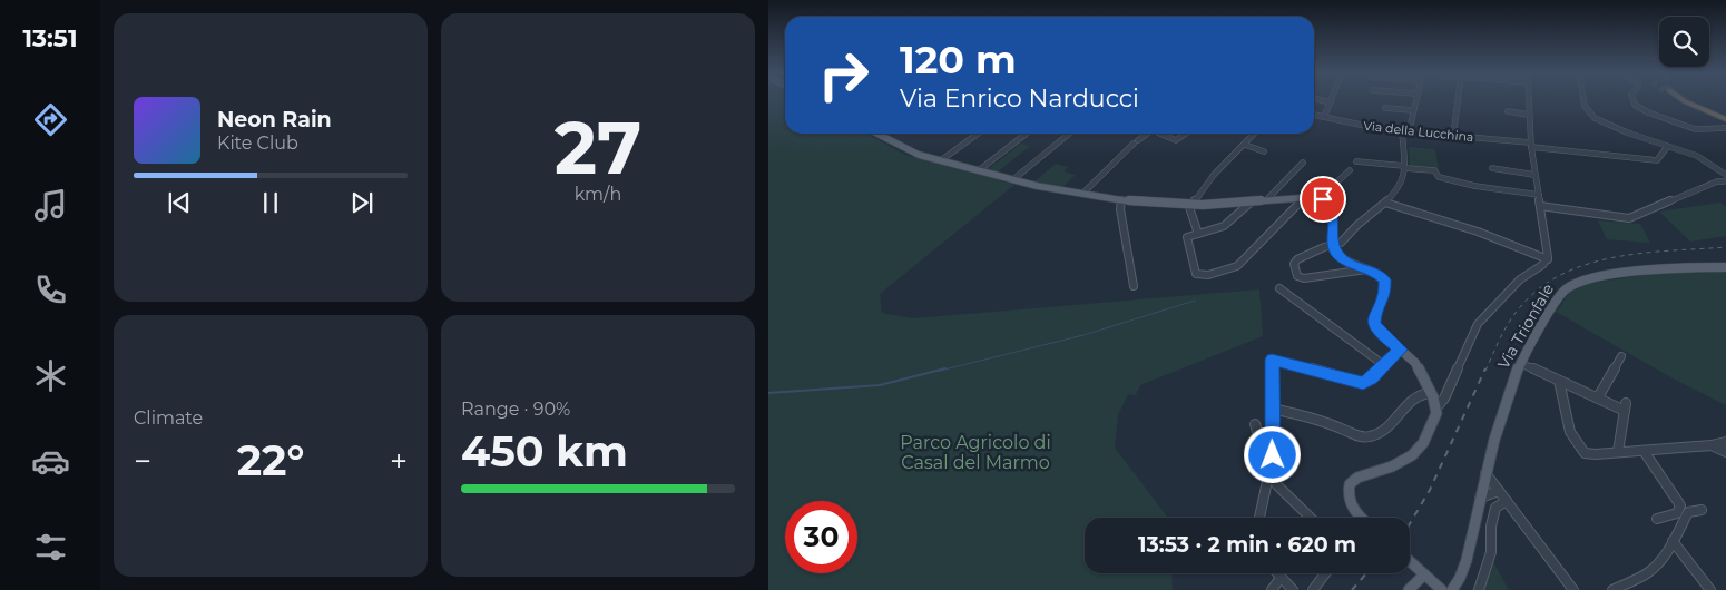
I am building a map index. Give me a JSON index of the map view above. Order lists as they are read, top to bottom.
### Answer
{
  "streets": {
    "main road": ["Via Trionfale"],
    "street": ["Via della Lucchina"]
  },
  "parks": ["Parco Agricolo di Casal del Marmo"],
  "page": {
    "tabs": "13:51",
    "tile": [
      ["27", "km/h"],
      "Climate",
      ["Range · 90%", "450 km"]
    ],
    "turn": ["120 m", "Via Enrico Narducci"],
    "song": ["Neon Rain", "Kite Club"],
    "heat": ["−", "22°", "+"],
    "limit": "30",
    "trip": "13:53 · 2 min · 620 m"
  }
}
